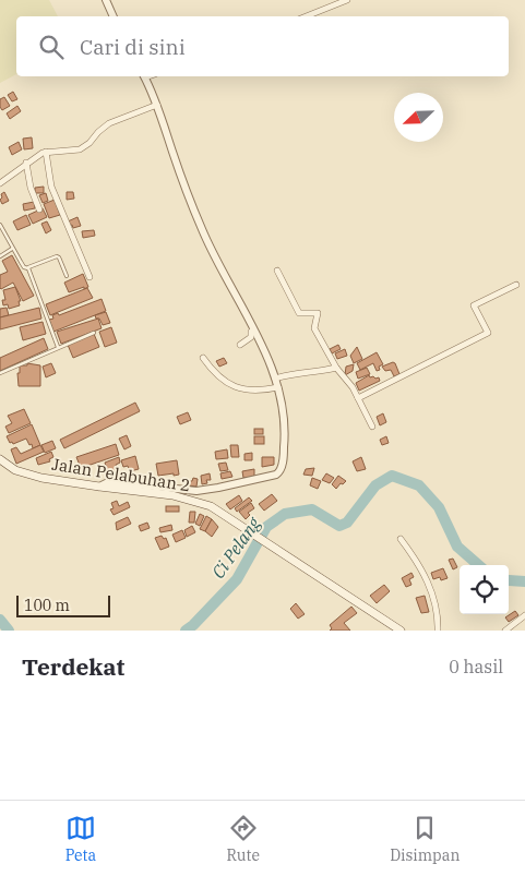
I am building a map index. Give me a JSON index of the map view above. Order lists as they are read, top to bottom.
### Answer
{
  "streets": {
    "main road": ["Jalan Pelabuhan 2"]
  },
  "water": ["Ci Pelang"],
  "scale_bar": "100 m",
  "north": "bottom left",
  "page": {
    "search": "Cari di sini",
    "scale": "100 m",
    "heading": ["Terdekat", "0 hasil"],
    "nav": ["Peta", "Rute", "Disimpan"]
  }
}
